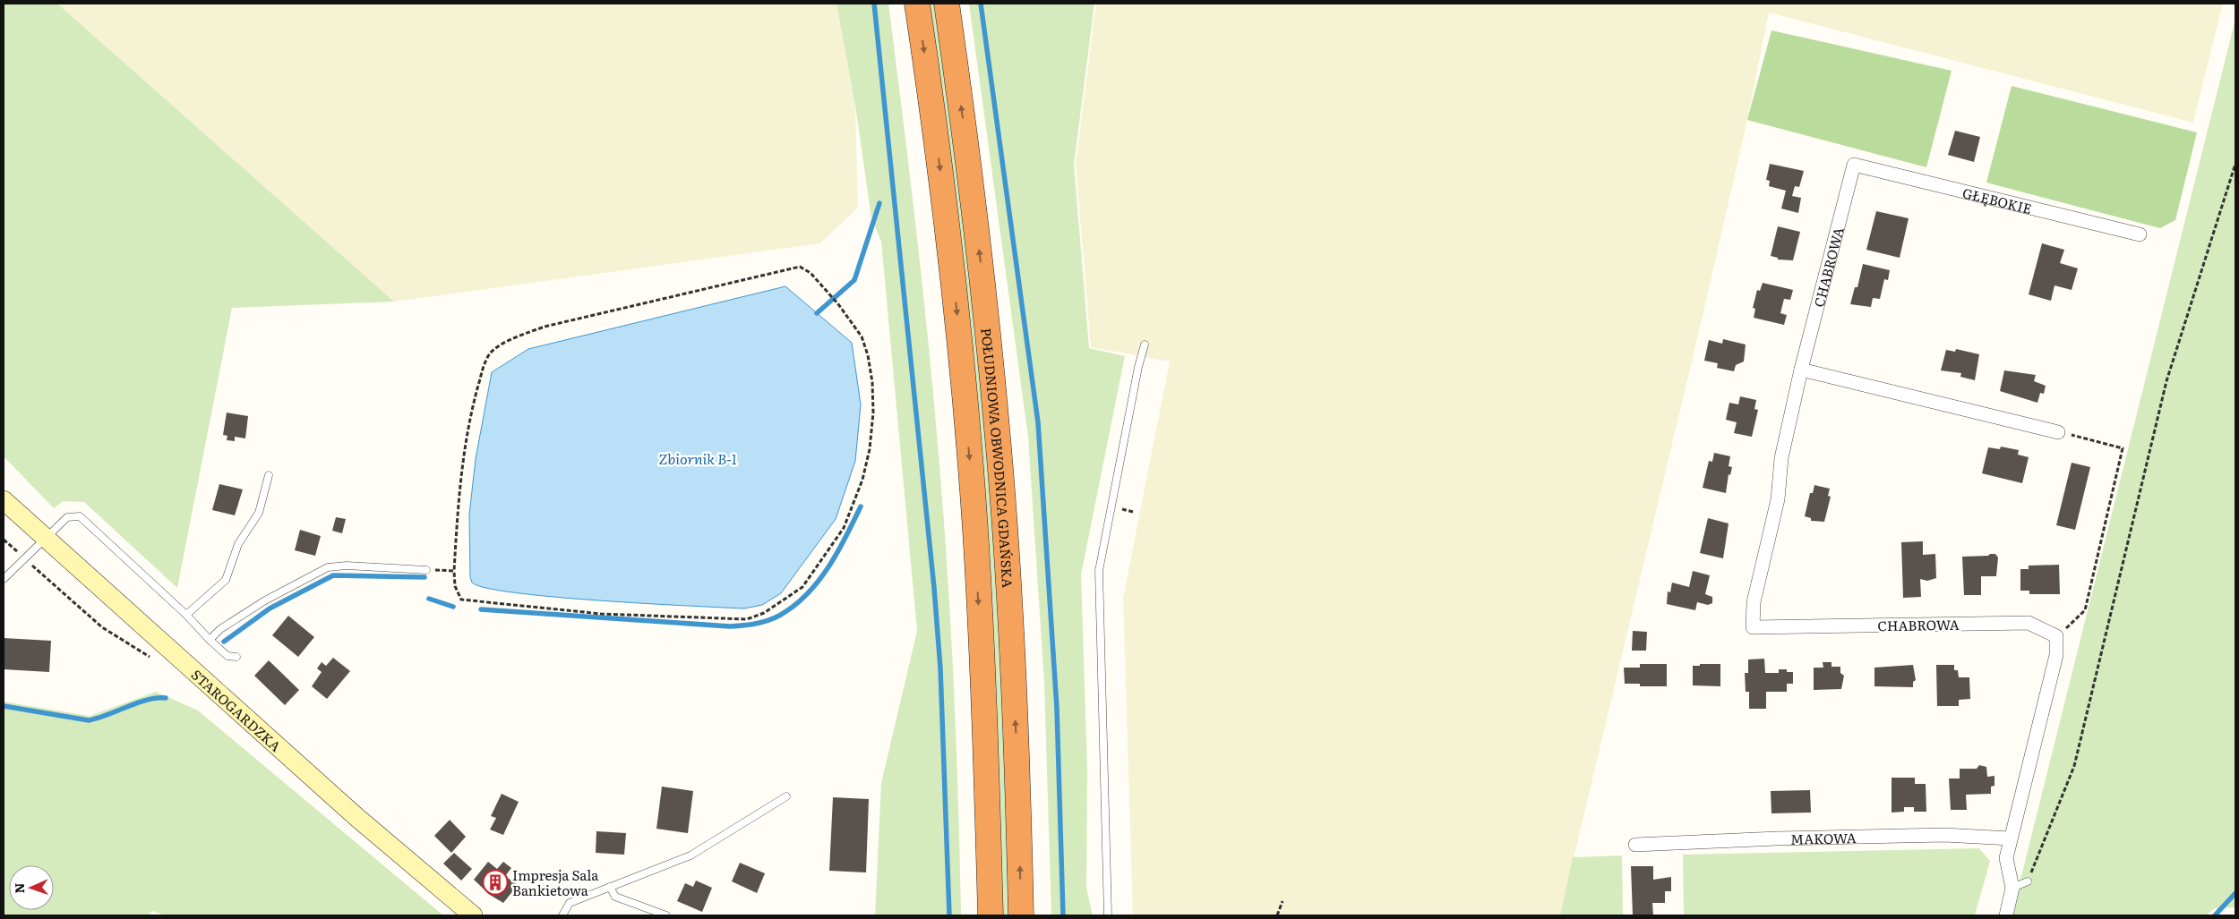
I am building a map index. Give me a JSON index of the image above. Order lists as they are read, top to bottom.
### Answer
{
  "streets": {
    "highway": ["POŁUDNIOWA OBWODNICA GDAŃSKA"],
    "main road": ["STAROGARDZKA"],
    "street": ["GŁĘBOKIE", "CHABROWA", "MAKOWA"]
  },
  "crossings": [
    ["GŁĘBOKIE", "CHABROWA"]
  ],
  "water": ["Zbiornik B-1"],
  "places": {
    "building": ["Impresja Sala Bankietowa"]
  },
  "north": "left"
}
